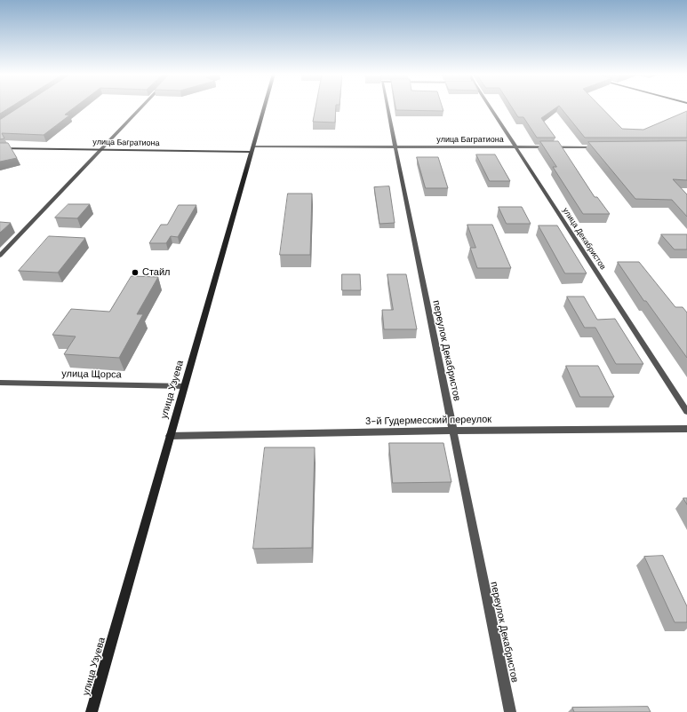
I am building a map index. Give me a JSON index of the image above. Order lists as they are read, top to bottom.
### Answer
{
  "streets": {
    "main road": ["улица Багратиона", "улица Узуева"],
    "street": [
      "улица Декабристов",
      "переулок Декабристов",
      "улица Щорса",
      "3-й Гудермесский переулок"
    ]
  },
  "crossings": [
    ["улица Багратиона", "улица Декабристов"],
    ["улица Багратиона", "переулок Декабристов"],
    ["улица Багратиона", "улица Узуева"],
    ["переулок Декабристов", "3-й Гудермесский переулок"],
    ["улица Щорса", "улица Узуева"],
    ["улица Узуева", "3-й Гудермесский переулок"]
  ],
  "places": ["Стайл"]
}
